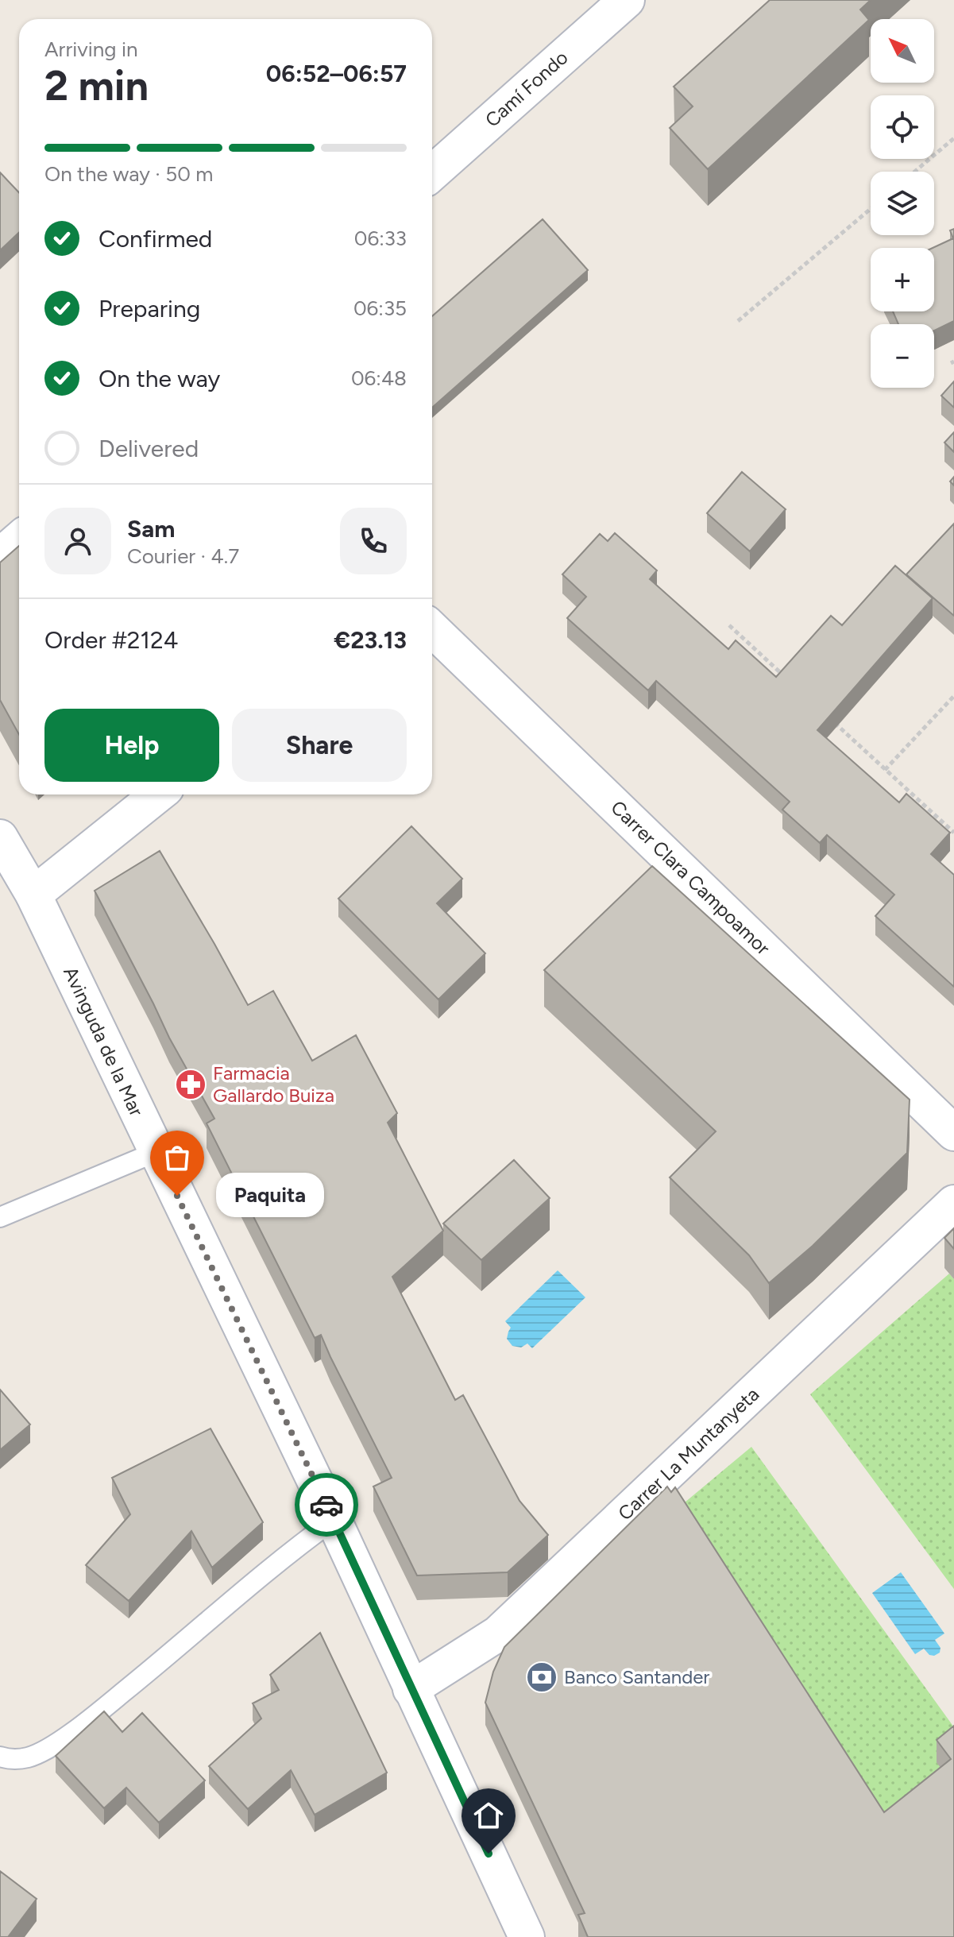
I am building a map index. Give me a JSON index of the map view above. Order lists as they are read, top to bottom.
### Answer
{
  "streets": {
    "street": [
      "Camí Fondo",
      "Carrer Clara Campoamor",
      "Avinguda de la Mar",
      "Carrer La Muntanyeta"
    ]
  },
  "crossings": [
    ["Avinguda de la Mar", "Carrer La Muntanyeta"]
  ],
  "places": {
    "pharmacy": ["Farmacia Gallardo Buiza"],
    "other": ["Paquita"],
    "bank": ["Banco Santander"]
  },
  "north": "top left",
  "page": {
    "map_buttons": ["+", "−"],
    "heading": ["2 min", "Arriving in", "06:52–06:57"],
    "panel": [
      "Sam",
      "Courier · 4.7",
      "Order #2124",
      "€23.13"
    ],
    "bar": "On the way · 50 m",
    "list": [
      ["Confirmed", "06:33"],
      ["Preparing", "06:35"],
      ["On the way", "06:48"],
      "Delivered"
    ],
    "buttons": ["Help", "Share"],
    "bubble": "Paquita"
  }
}
